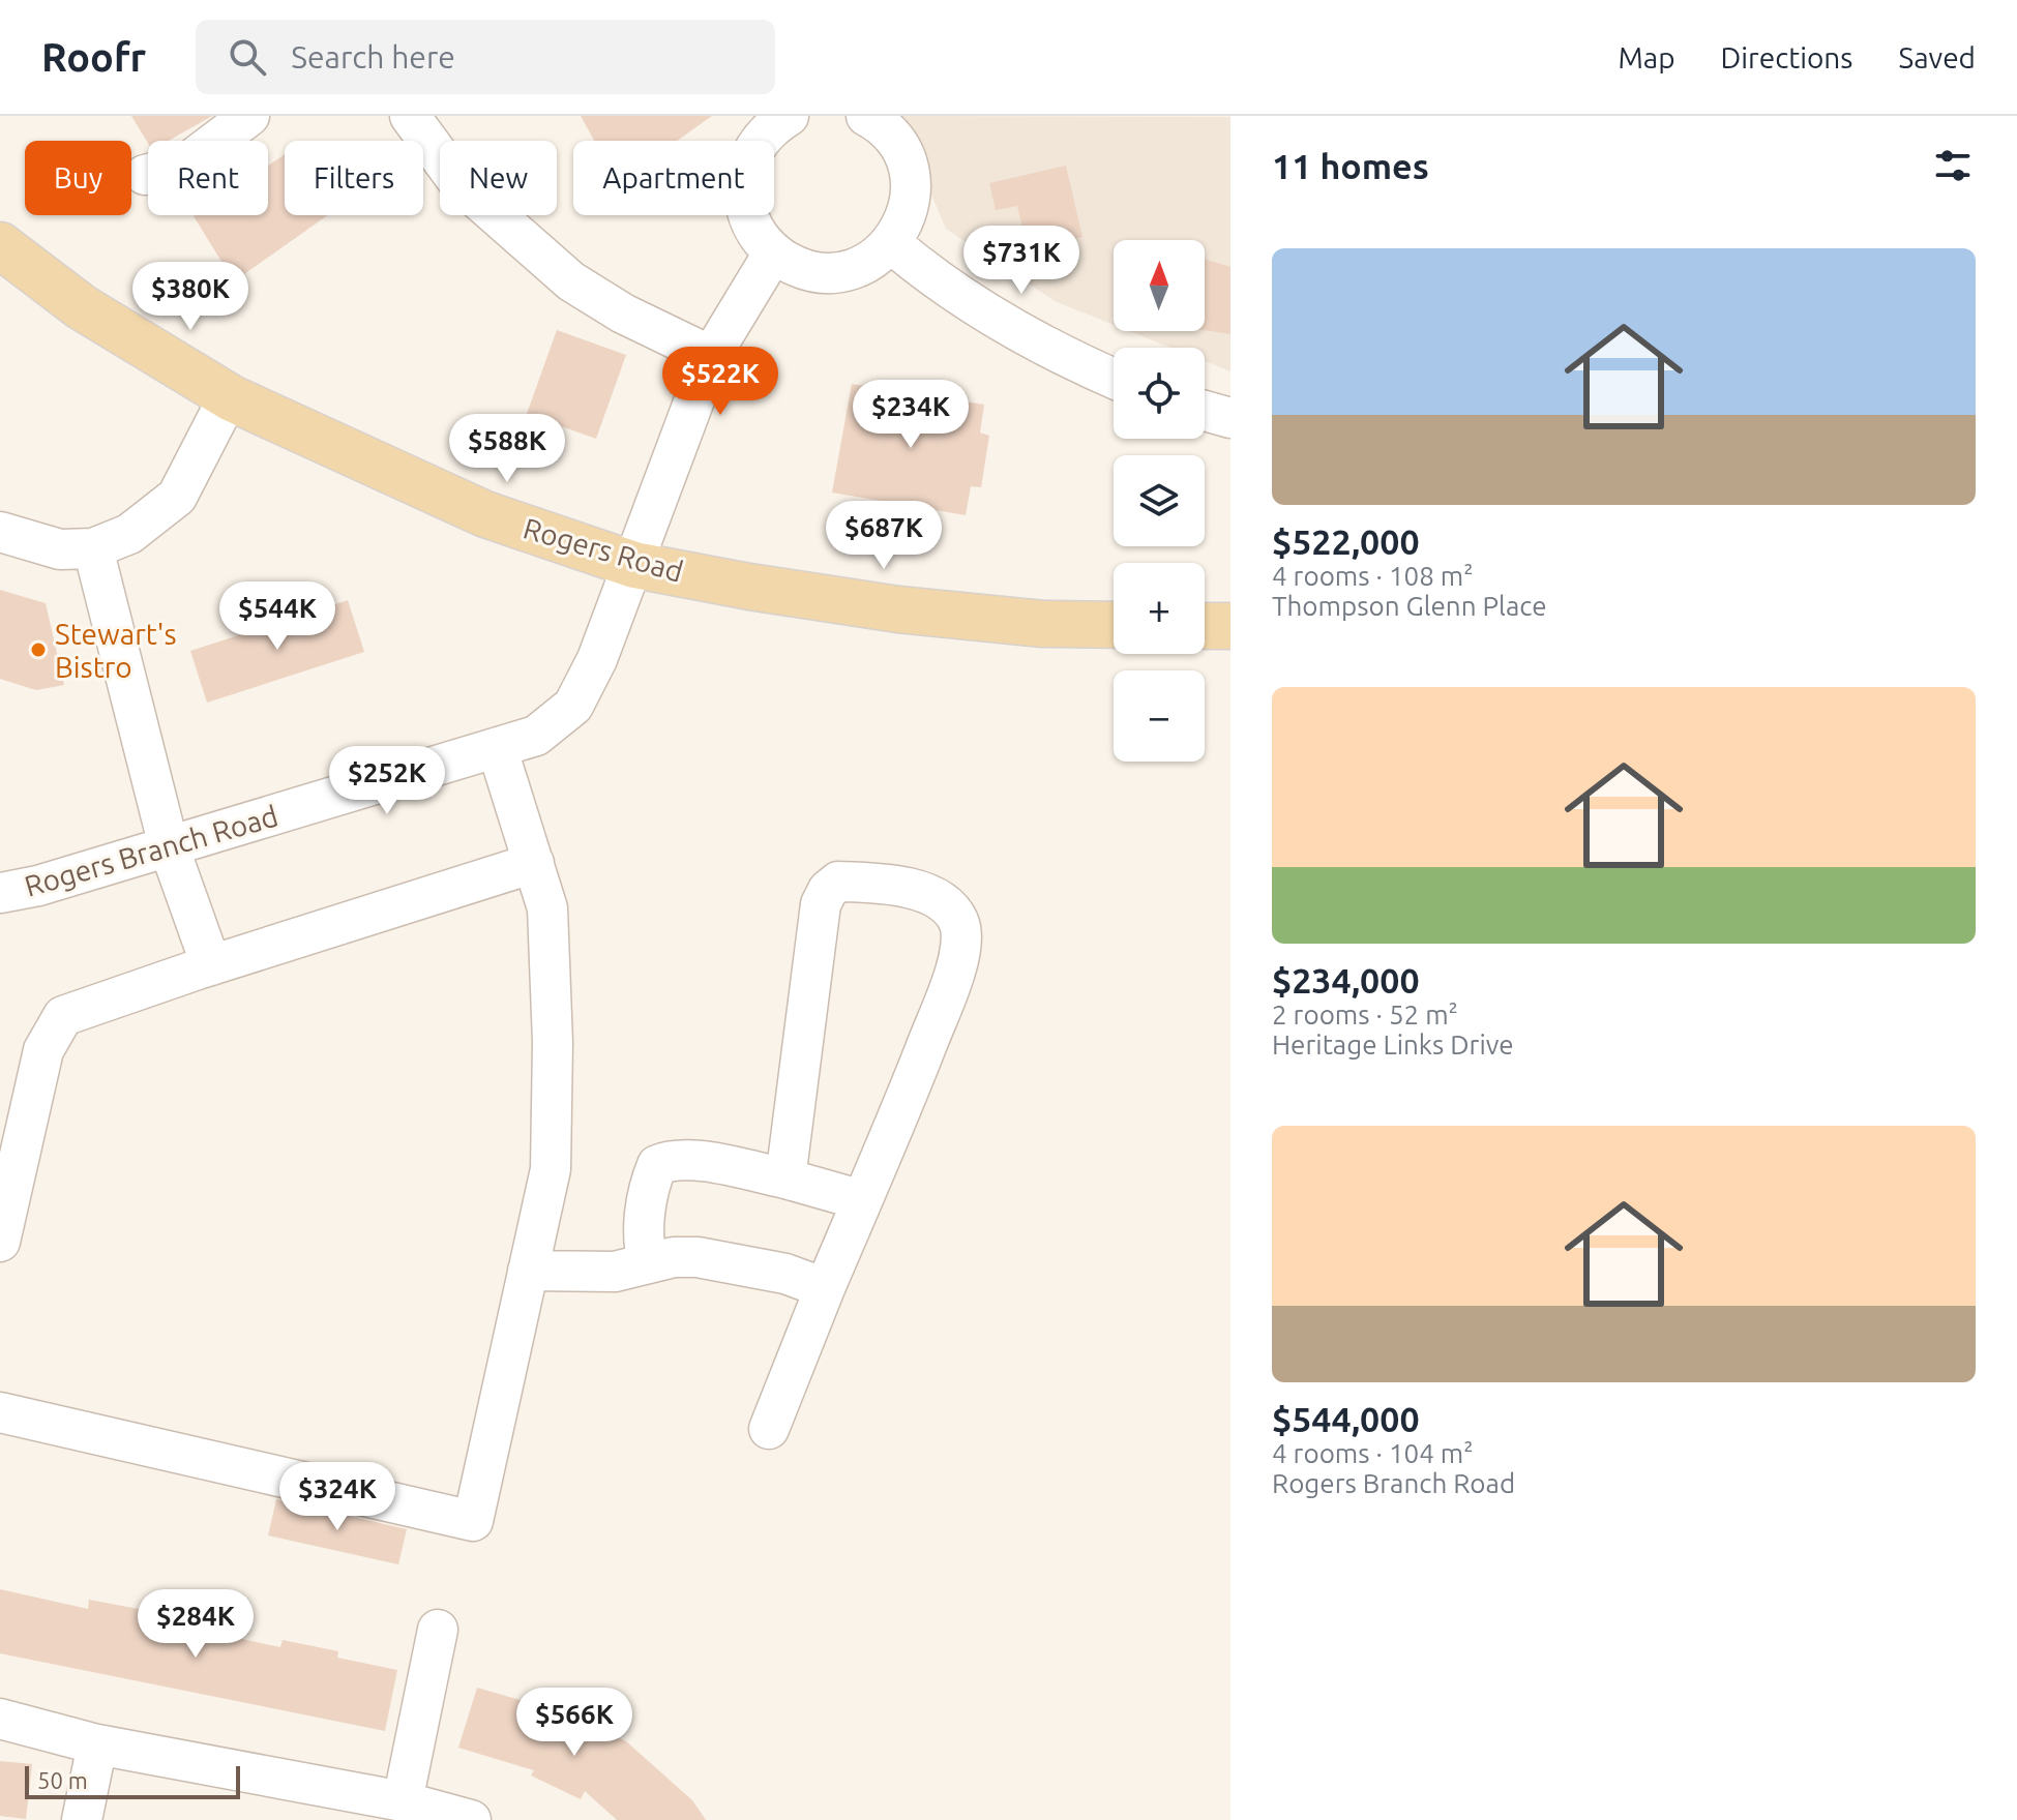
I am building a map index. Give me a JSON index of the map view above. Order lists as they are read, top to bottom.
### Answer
{
  "streets": {
    "main road": ["Rogers Road"],
    "street": ["Rogers Branch Road"]
  },
  "crossings": [
    ["Rogers Road", "Rogers Branch Road"]
  ],
  "places": ["Stewart's Bistro"],
  "scale_bar": "50 m",
  "north": "top",
  "page": {
    "header": "Roofr",
    "search": "Search here",
    "nav": ["Map", "Directions", "Saved"],
    "heading": "11 homes",
    "chip": [
      "Buy",
      "Rent",
      "Filters",
      "New",
      "Apartment"
    ],
    "list": [
      {
        "name": "$522,000",
        "note": "4 rooms · 108 m² · Thompson Glenn Place"
      },
      {
        "name": "$234,000",
        "note": "2 rooms · 52 m² · Heritage Links Drive"
      },
      {
        "name": "$544,000",
        "note": "4 rooms · 104 m² · Rogers Branch Road"
      }
    ],
    "price": [
      "$731K",
      "$380K",
      "$522K",
      "$234K",
      "$588K",
      "$687K",
      "$544K",
      "$252K",
      "$324K",
      "$284K",
      "$566K"
    ],
    "map_buttons": ["+", "−"],
    "scale": "50 m"
  }
}
